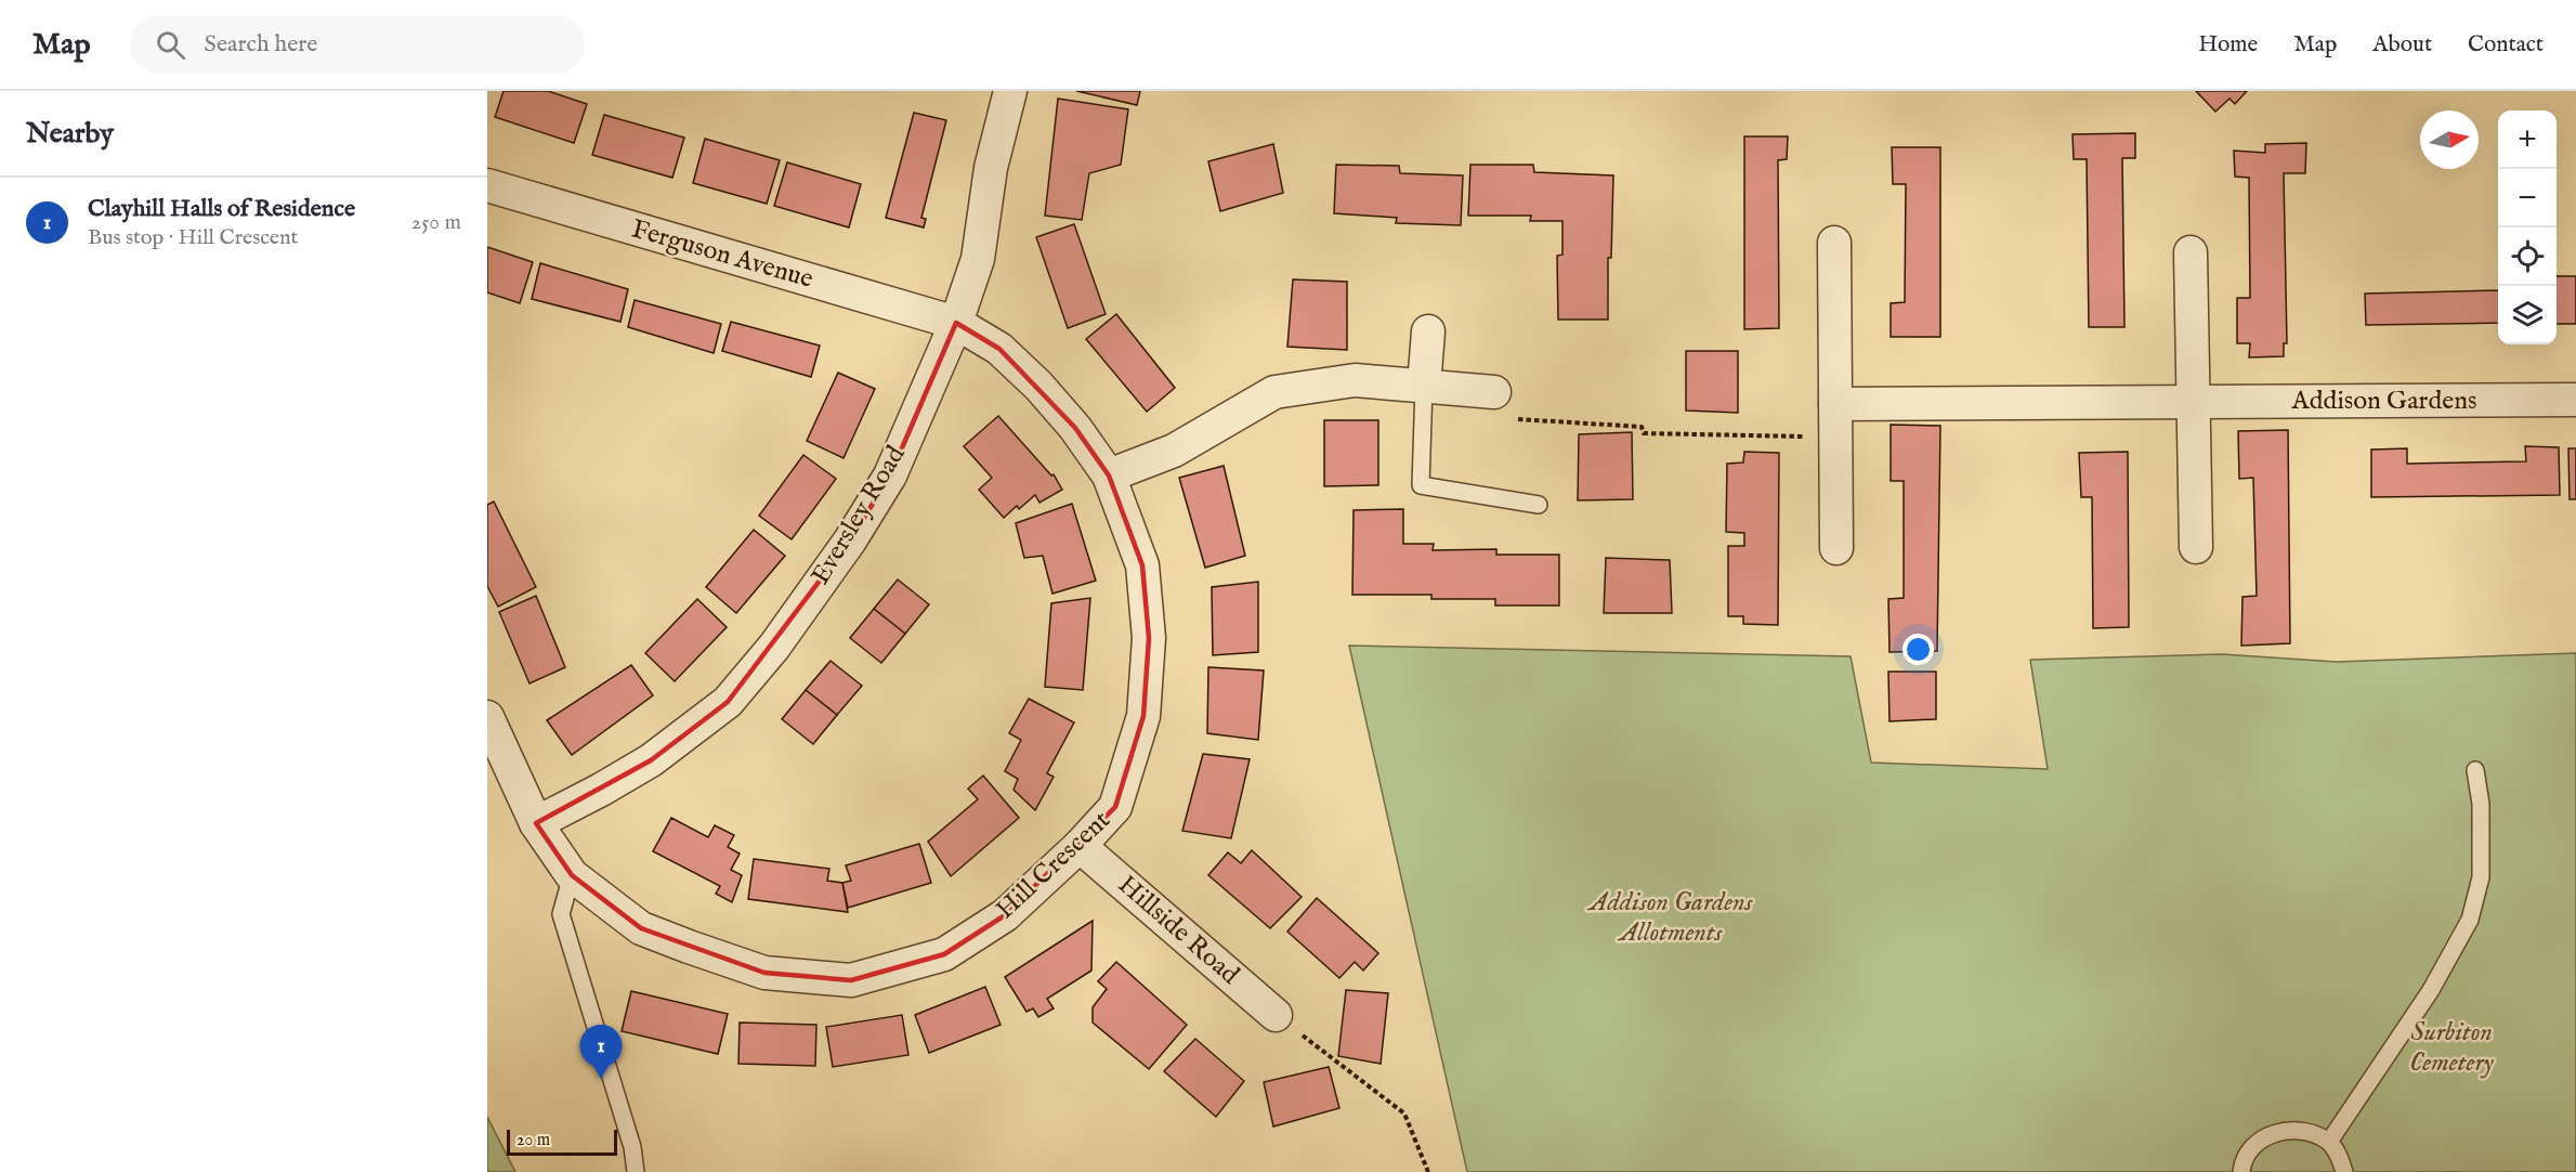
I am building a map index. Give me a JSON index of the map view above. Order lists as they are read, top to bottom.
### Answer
{
  "streets": {
    "street": [
      "Ferguson Avenue",
      "Addison Gardens",
      "Eversley Road",
      "Hill Crescent",
      "Hillside Road"
    ]
  },
  "crossings": [
    ["Ferguson Avenue", "Eversley Road"],
    ["Ferguson Avenue", "Hill Crescent"],
    ["Eversley Road", "Hill Crescent"],
    ["Hill Crescent", "Hillside Road"]
  ],
  "parks": ["Addison Gardens Allotments", "Surbiton Cemetery"],
  "scale_bar": "20 m",
  "north": "right",
  "page": {
    "header": "Map",
    "search": "Search here",
    "nav": [
      "Home",
      "Map",
      "About",
      "Contact"
    ],
    "heading": "Nearby",
    "map_buttons": ["+", "−"],
    "list": [
      {
        "mark": "1",
        "name": "Clayhill Halls of Residence",
        "note": "Bus stop · Hill Crescent",
        "value": "250 m"
      }
    ],
    "pins": "1",
    "scale": "20 m"
  }
}
